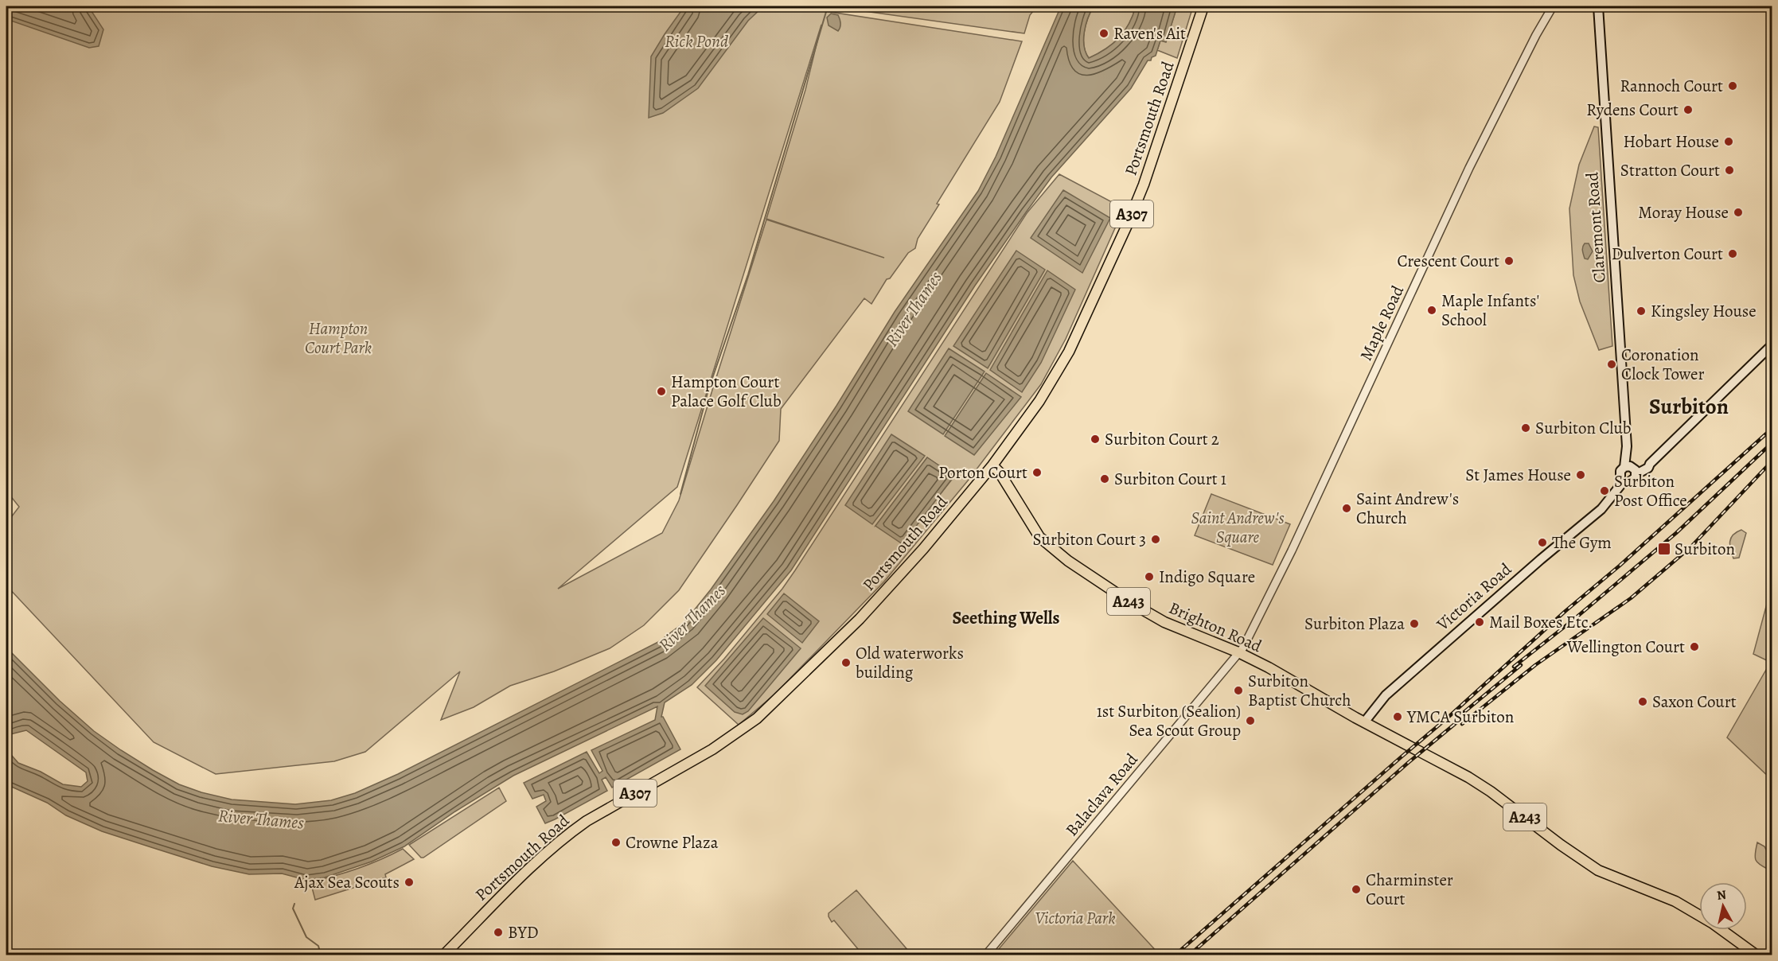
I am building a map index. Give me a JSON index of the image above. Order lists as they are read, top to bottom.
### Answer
{
  "streets": {
    "main road": [
      "Portsmouth Road",
      "A307",
      "Claremont Road",
      "Victoria Road",
      "A243",
      "Brighton Road"
    ],
    "street": ["Maple Road", "Balaclava Road"]
  },
  "crossings": [
    ["Portsmouth Road", "Brighton Road"],
    ["Claremont Road", "Victoria Road"],
    ["Maple Road", "Brighton Road"],
    ["Maple Road", "Balaclava Road"],
    ["Victoria Road", "Brighton Road"],
    ["Brighton Road", "Balaclava Road"]
  ],
  "districts": ["Surbiton", "Seething Wells"],
  "water": ["Rick Pond", "River Thames"],
  "parks": ["Hampton Court Park", "Saint Andrew's Square", "Victoria Park"],
  "places": {
    "other": [
      "Raven's Ait",
      "Rannoch Court",
      "Rydens Court",
      "Hobart House",
      "Stratton Court",
      "Moray House",
      "Dulverton Court",
      "Crescent Court",
      "Maple Infants' School",
      "Kingsley House",
      "Coronation Clock Tower",
      "Hampton Court Palace Golf Club",
      "Surbiton Club",
      "Surbiton Court 2",
      "Porton Court",
      "St James House",
      "Surbiton Court 1",
      "Surbiton Post Office",
      "Saint Andrew's Church",
      "Surbiton Court 3",
      "The Gym",
      "Indigo Square",
      "Mail Boxes Etc.",
      "Surbiton Plaza",
      "Wellington Court",
      "Old waterworks building",
      "Surbiton Baptist Church",
      "Saxon Court",
      "YMCA Surbiton",
      "1st Surbiton (Sealion) Sea Scout Group",
      "Crowne Plaza",
      "Ajax Sea Scouts",
      "Charminster Court",
      "BYD"
    ],
    "transit": ["Surbiton"]
  },
  "north": "top"
}
